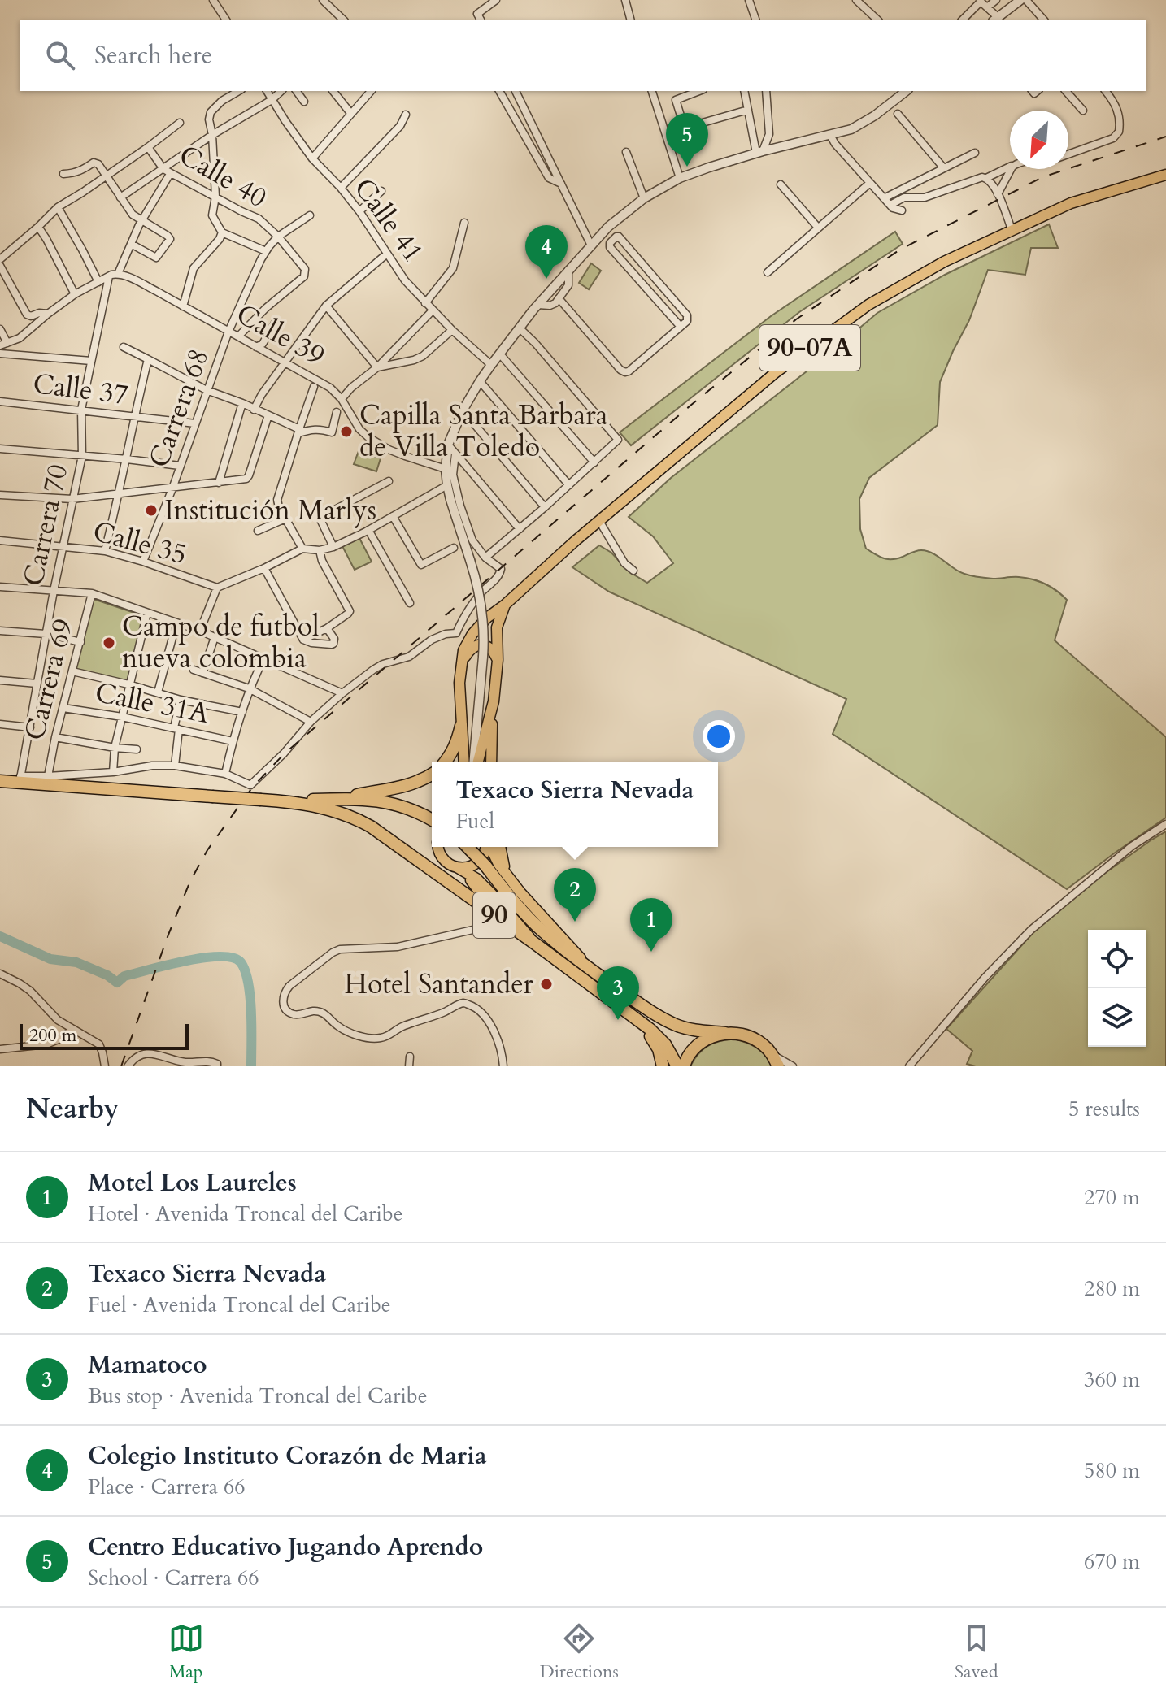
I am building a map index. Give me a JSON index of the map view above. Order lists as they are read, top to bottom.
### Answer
{
  "streets": {
    "highway": ["90"],
    "main road": ["90-07A"],
    "street": [
      "Calle 40",
      "Calle 41",
      "Calle 39",
      "Calle 37",
      "Carrera 68",
      "Carrera 70",
      "Calle 35",
      "Carrera 69",
      "Calle 31A"
    ]
  },
  "crossings": [
    ["Calle 40", "Calle 39"],
    ["Calle 40", "Carrera 68"],
    ["Calle 39", "Carrera 68"],
    ["Calle 37", "Carrera 68"],
    ["Calle 37", "Carrera 70"],
    ["Carrera 68", "Calle 35"],
    ["Carrera 70", "Calle 35"],
    ["Carrera 70", "90"],
    ["Carrera 69", "Calle 31A"]
  ],
  "places": [
    "Capilla Santa Barbara de Villa Toledo",
    "Institución Marlys",
    "Campo de futbol nueva colombia",
    "Hotel Santander"
  ],
  "scale_bar": "200 m",
  "north": "bottom left",
  "page": {
    "search": "Search here",
    "pins": [
      "5",
      "4",
      "2",
      "1",
      "3"
    ],
    "popup": ["Texaco Sierra Nevada", "Fuel"],
    "scale": "200 m",
    "heading": ["Nearby", "5 results"],
    "list": [
      {
        "mark": "1",
        "name": "Motel Los Laureles",
        "note": "Hotel · Avenida Troncal del Caribe",
        "value": "270 m"
      },
      {
        "mark": "2",
        "name": "Texaco Sierra Nevada",
        "note": "Fuel · Avenida Troncal del Caribe",
        "value": "280 m"
      },
      {
        "mark": "3",
        "name": "Mamatoco",
        "note": "Bus stop · Avenida Troncal del Caribe",
        "value": "360 m"
      },
      {
        "mark": "4",
        "name": "Colegio Instituto Corazón de Maria",
        "note": "Place · Carrera 66",
        "value": "580 m"
      },
      {
        "mark": "5",
        "name": "Centro Educativo Jugando Aprendo",
        "note": "School · Carrera 66",
        "value": "670 m"
      }
    ],
    "nav": ["Map", "Directions", "Saved"]
  }
}
